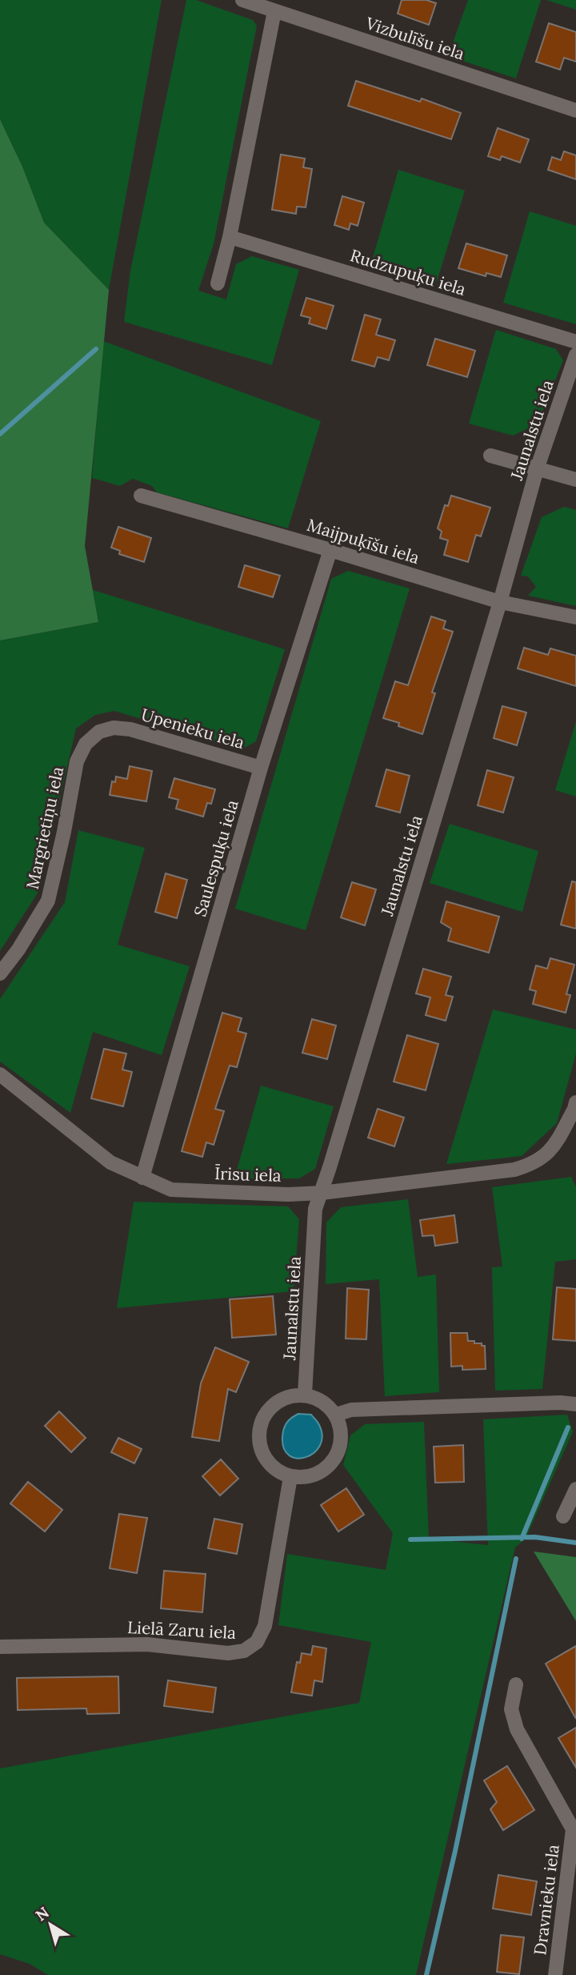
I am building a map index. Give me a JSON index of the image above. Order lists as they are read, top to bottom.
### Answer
{
  "streets": {
    "street": [
      "Vizbulīšu iela",
      "Rudzupuķu iela",
      "Jaunalstu iela",
      "Maijpuķīšu iela",
      "Upenieku iela",
      "Margrietiņu iela",
      "Saulespuķu iela",
      "Īrisu iela",
      "Lielā Zaru iela",
      "Dravnieku iela"
    ]
  },
  "crossings": [
    ["Jaunalstu iela", "Maijpuķīšu iela"],
    ["Jaunalstu iela", "Īrisu iela"],
    ["Jaunalstu iela", "Lielā Zaru iela"],
    ["Maijpuķīšu iela", "Saulespuķu iela"],
    ["Upenieku iela", "Margrietiņu iela"],
    ["Upenieku iela", "Saulespuķu iela"],
    ["Saulespuķu iela", "Īrisu iela"]
  ],
  "north": "top left"
}
